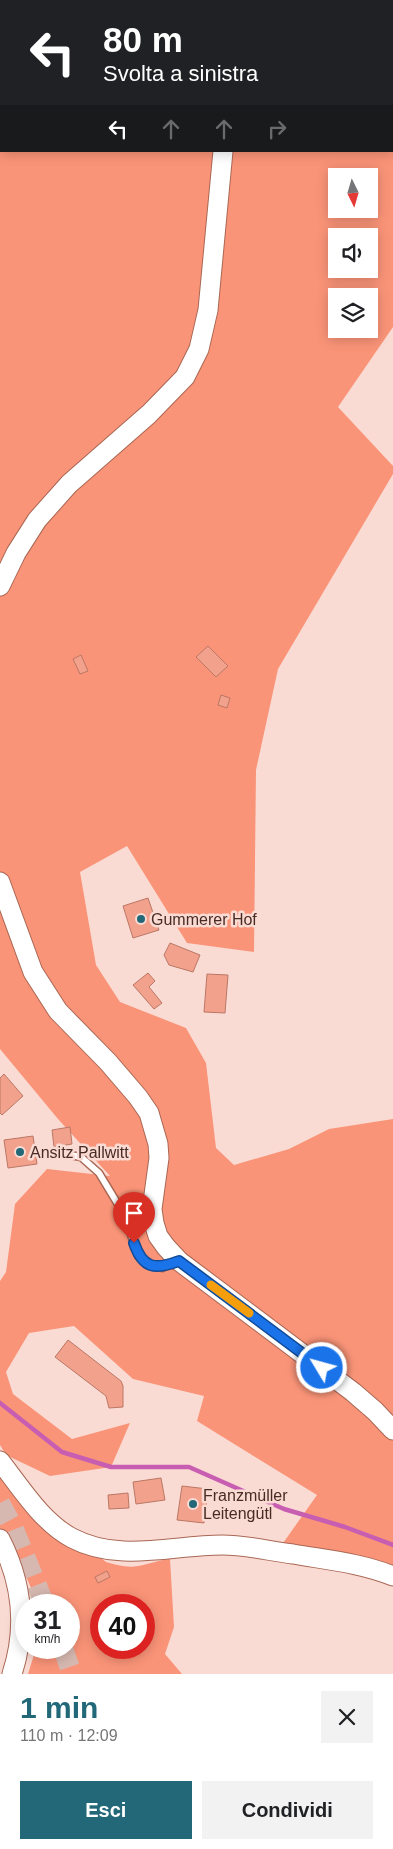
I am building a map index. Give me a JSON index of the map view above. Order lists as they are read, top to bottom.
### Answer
{
  "places": ["Gummerer Hof", "Ansitz Pallwitt", "Franzmüller Leitengütl"],
  "north": "bottom",
  "page": {
    "turn": ["80 m", "Svolta a sinistra"],
    "speed": "31 km/h",
    "limit": "40",
    "heading": ["1 min", "110 m · 12:09"],
    "buttons": ["Esci", "Condividi"]
  }
}
